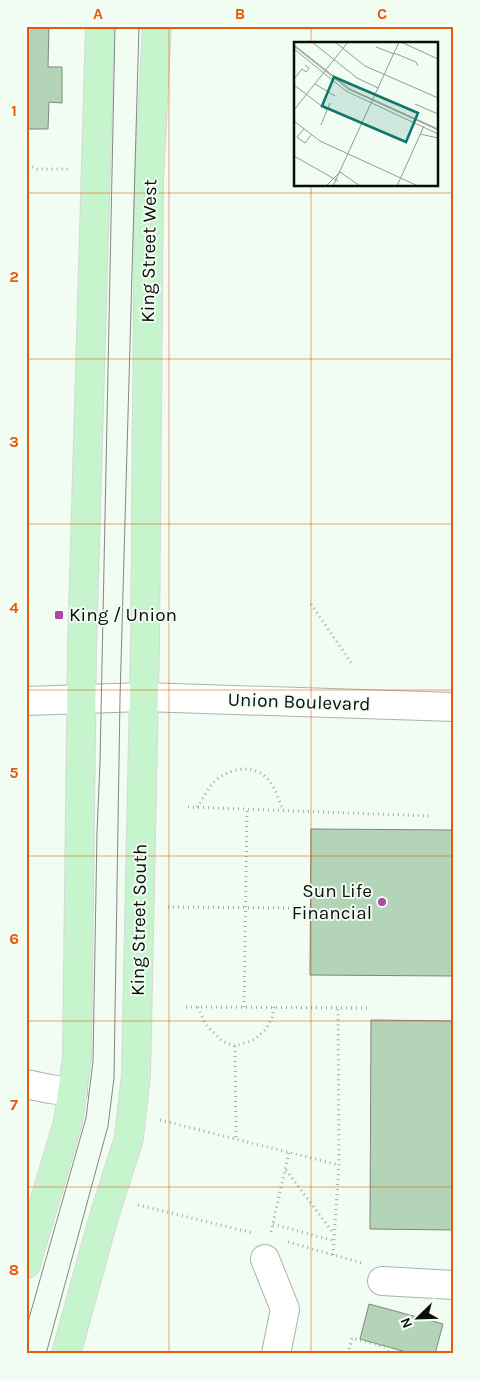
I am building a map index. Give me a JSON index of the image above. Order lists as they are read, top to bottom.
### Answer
{
  "streets": {
    "main road": ["King Street West", "King Street South"],
    "street": ["Union Boulevard"]
  },
  "crossings": [
    ["King Street West", "King Street South"],
    ["Union Boulevard", "King Street South"]
  ],
  "places": {
    "transit": ["King / Union"],
    "other": ["Sun Life Financial"]
  },
  "north": "bottom left",
  "grid": {
    "columns": ["A", "B", "C"],
    "rows": [
      "1",
      "2",
      "3",
      "4",
      "5",
      "6",
      "7",
      "8"
    ]
  }
}
